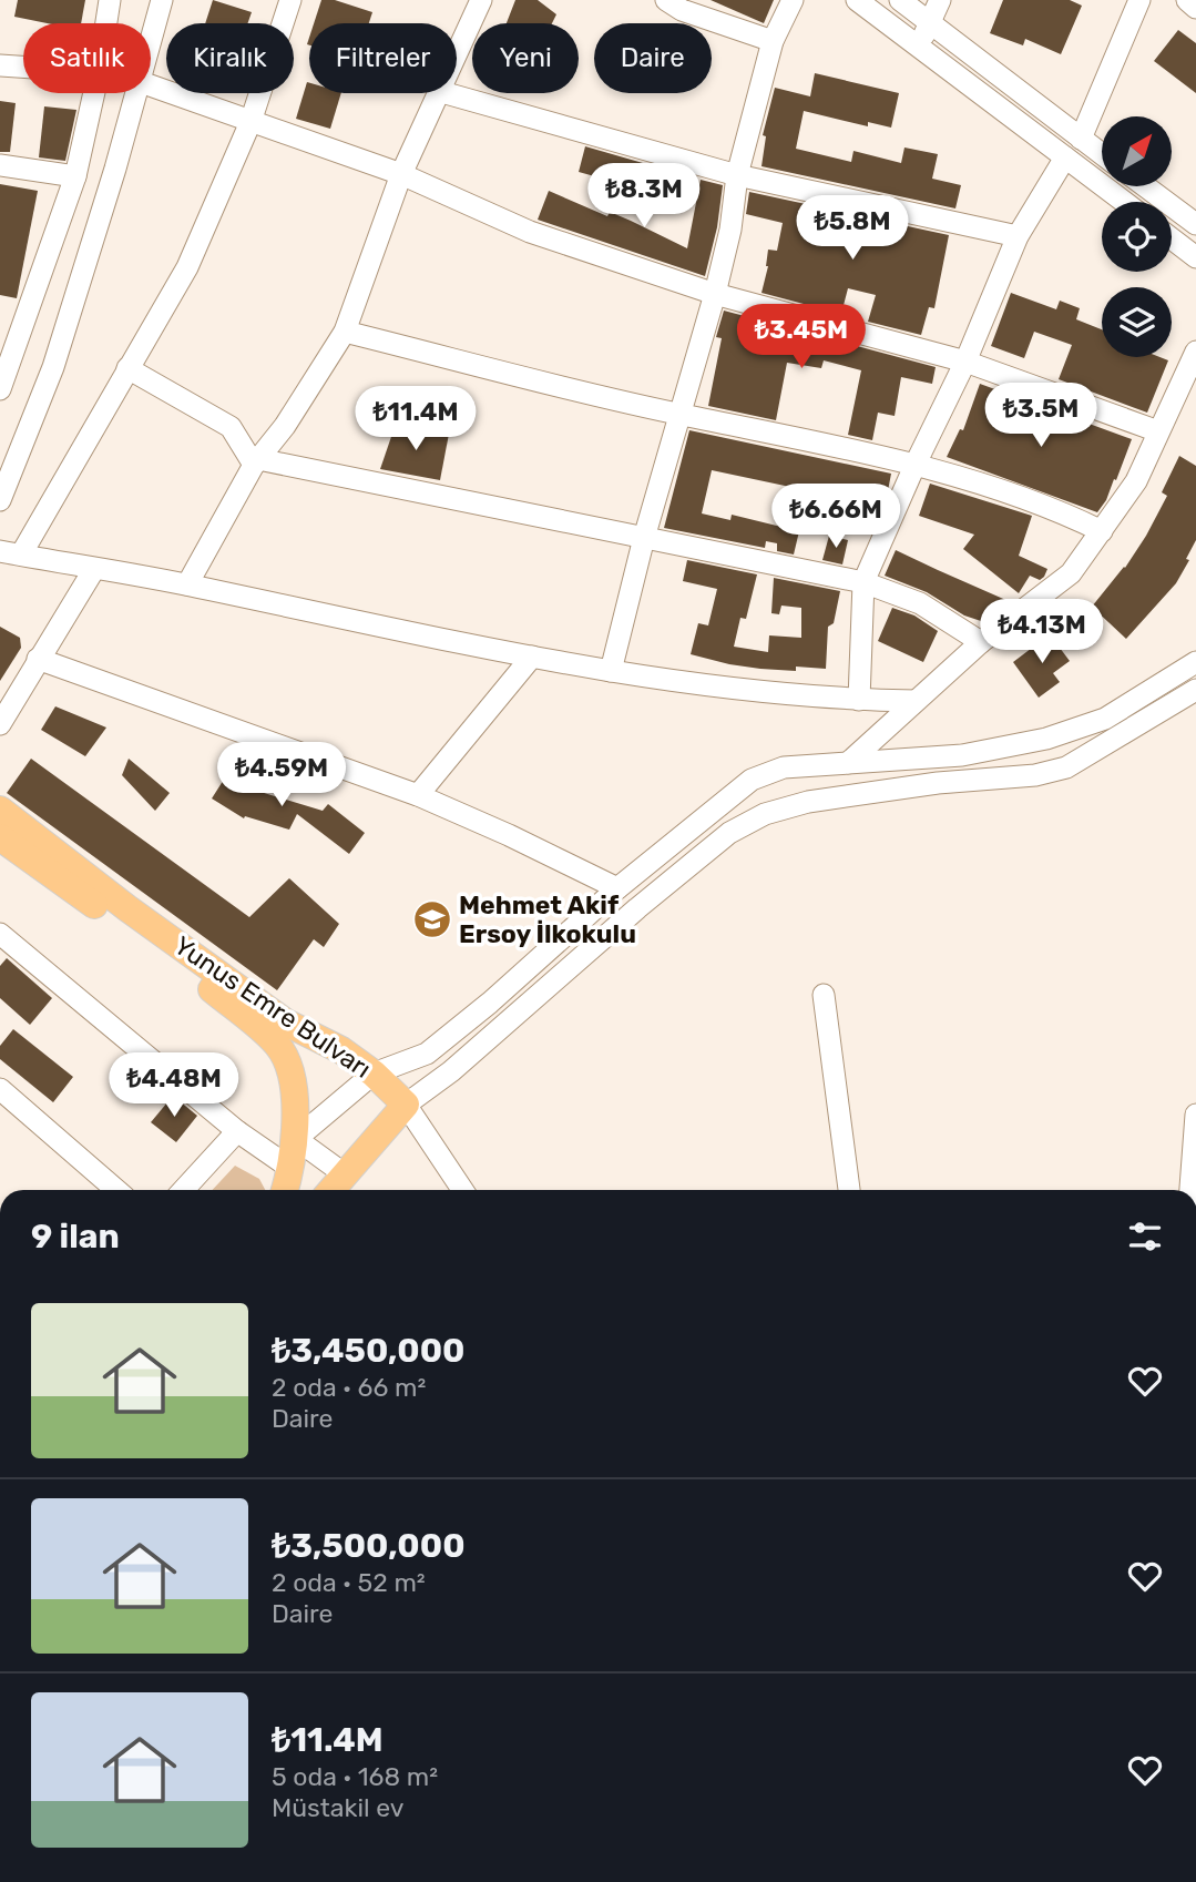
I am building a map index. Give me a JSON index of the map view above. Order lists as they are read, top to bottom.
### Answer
{
  "streets": {
    "main road": ["Yunus Emre Bulvarı"]
  },
  "places": {
    "school or university": ["Mehmet Akif Ersoy İlkokulu"]
  },
  "north": "top right",
  "page": {
    "chip": [
      "Satılık",
      "Kiralık",
      "Filtreler",
      "Yeni",
      "Daire"
    ],
    "price": [
      "₺8.3M",
      "₺5.8M",
      "₺3.45M",
      "₺3.5M",
      "₺11.4M",
      "₺6.66M",
      "₺4.13M",
      "₺4.59M",
      "₺4.48M"
    ],
    "heading": "9 ilan",
    "list": [
      {
        "name": "₺3,450,000",
        "note": "2 oda · 66 m² · Daire"
      },
      {
        "name": "₺3,500,000",
        "note": "2 oda · 52 m² · Daire"
      },
      {
        "name": "₺11.4M",
        "note": "5 oda · 168 m² · Müstakil ev"
      }
    ]
  }
}
